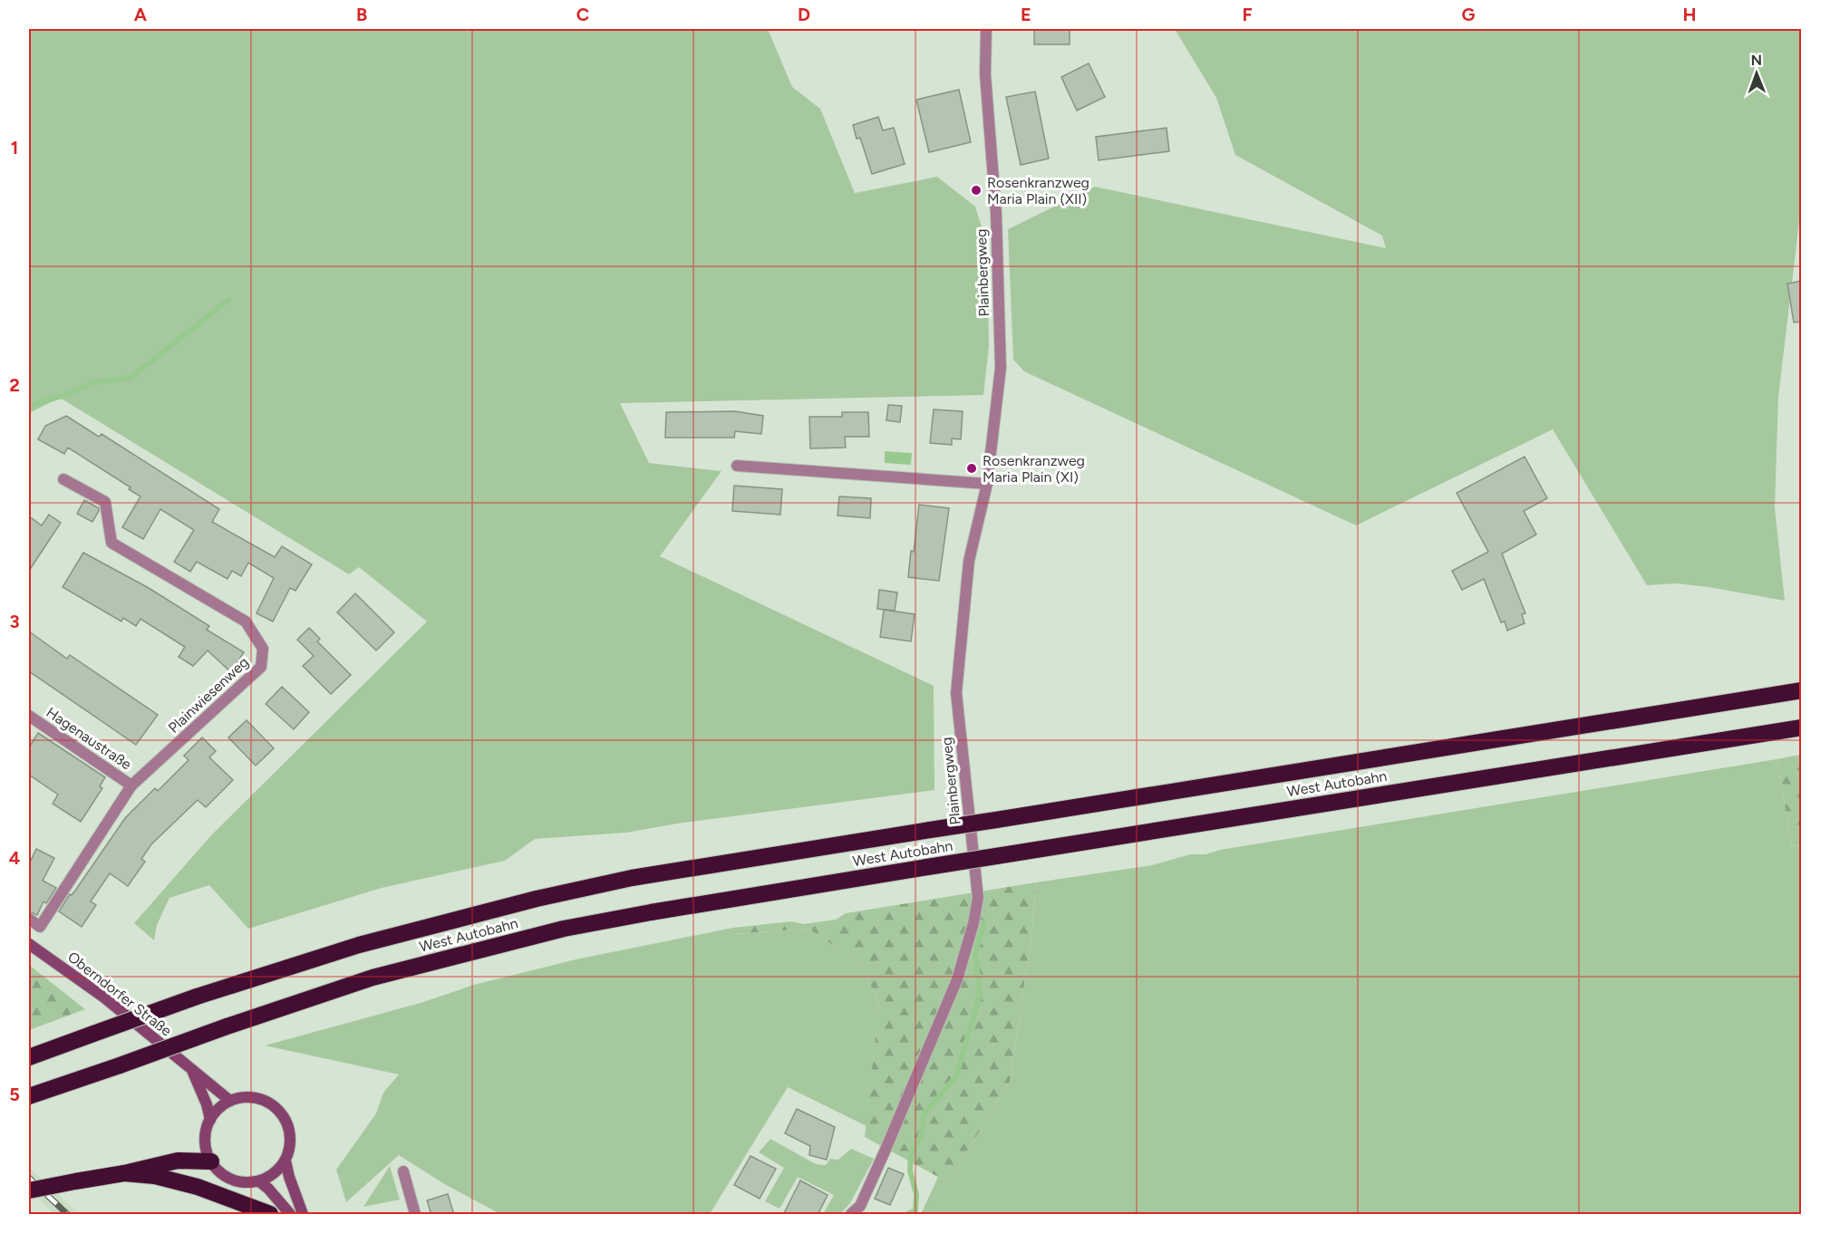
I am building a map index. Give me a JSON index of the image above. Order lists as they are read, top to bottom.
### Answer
{
  "streets": {
    "highway": ["West Autobahn"],
    "main road": ["Oberndorfer Straße"],
    "street": ["Plainbergweg", "Plainwiesenweg", "Hagenaustraße"]
  },
  "crossings": [
    ["Plainwiesenweg", "Hagenaustraße"]
  ],
  "places": ["Rosenkranzweg Maria Plain (XII)", "Rosenkranzweg Maria Plain (XI)"],
  "north": "top",
  "grid": {
    "columns": [
      "A",
      "B",
      "C",
      "D",
      "E",
      "F",
      "G",
      "H"
    ],
    "rows": [
      "1",
      "2",
      "3",
      "4",
      "5"
    ]
  }
}
